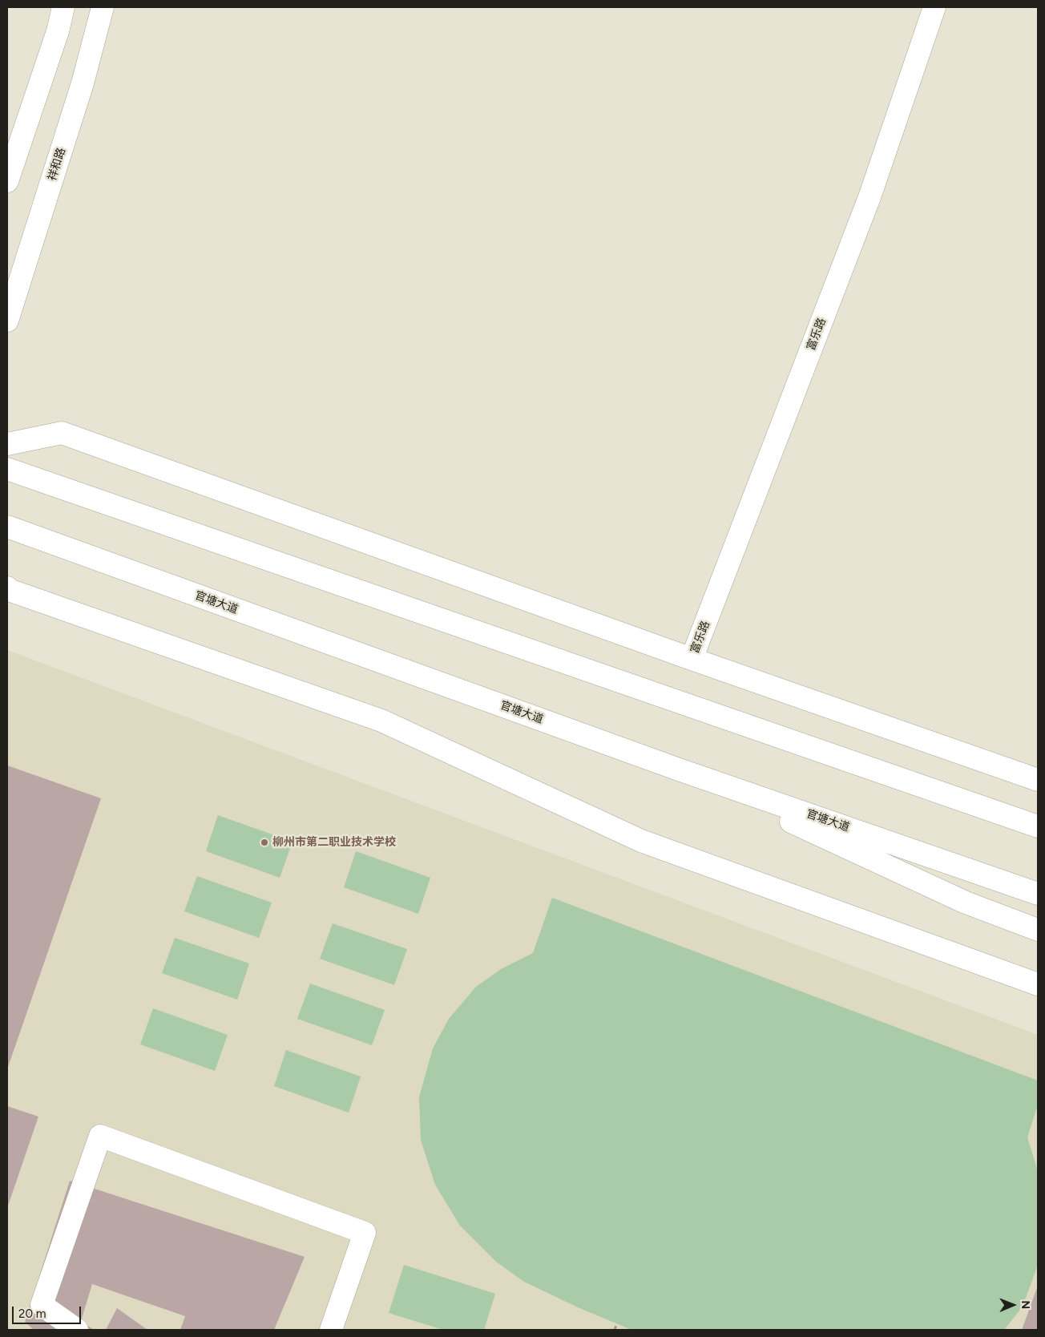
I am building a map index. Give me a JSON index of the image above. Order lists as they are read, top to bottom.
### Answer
{
  "streets": {
    "main road": ["祥和路", "富乐路", "官塘大道"]
  },
  "places": ["柳州市第二职业技术学校"],
  "scale_bar": "20 m",
  "north": "right"
}
